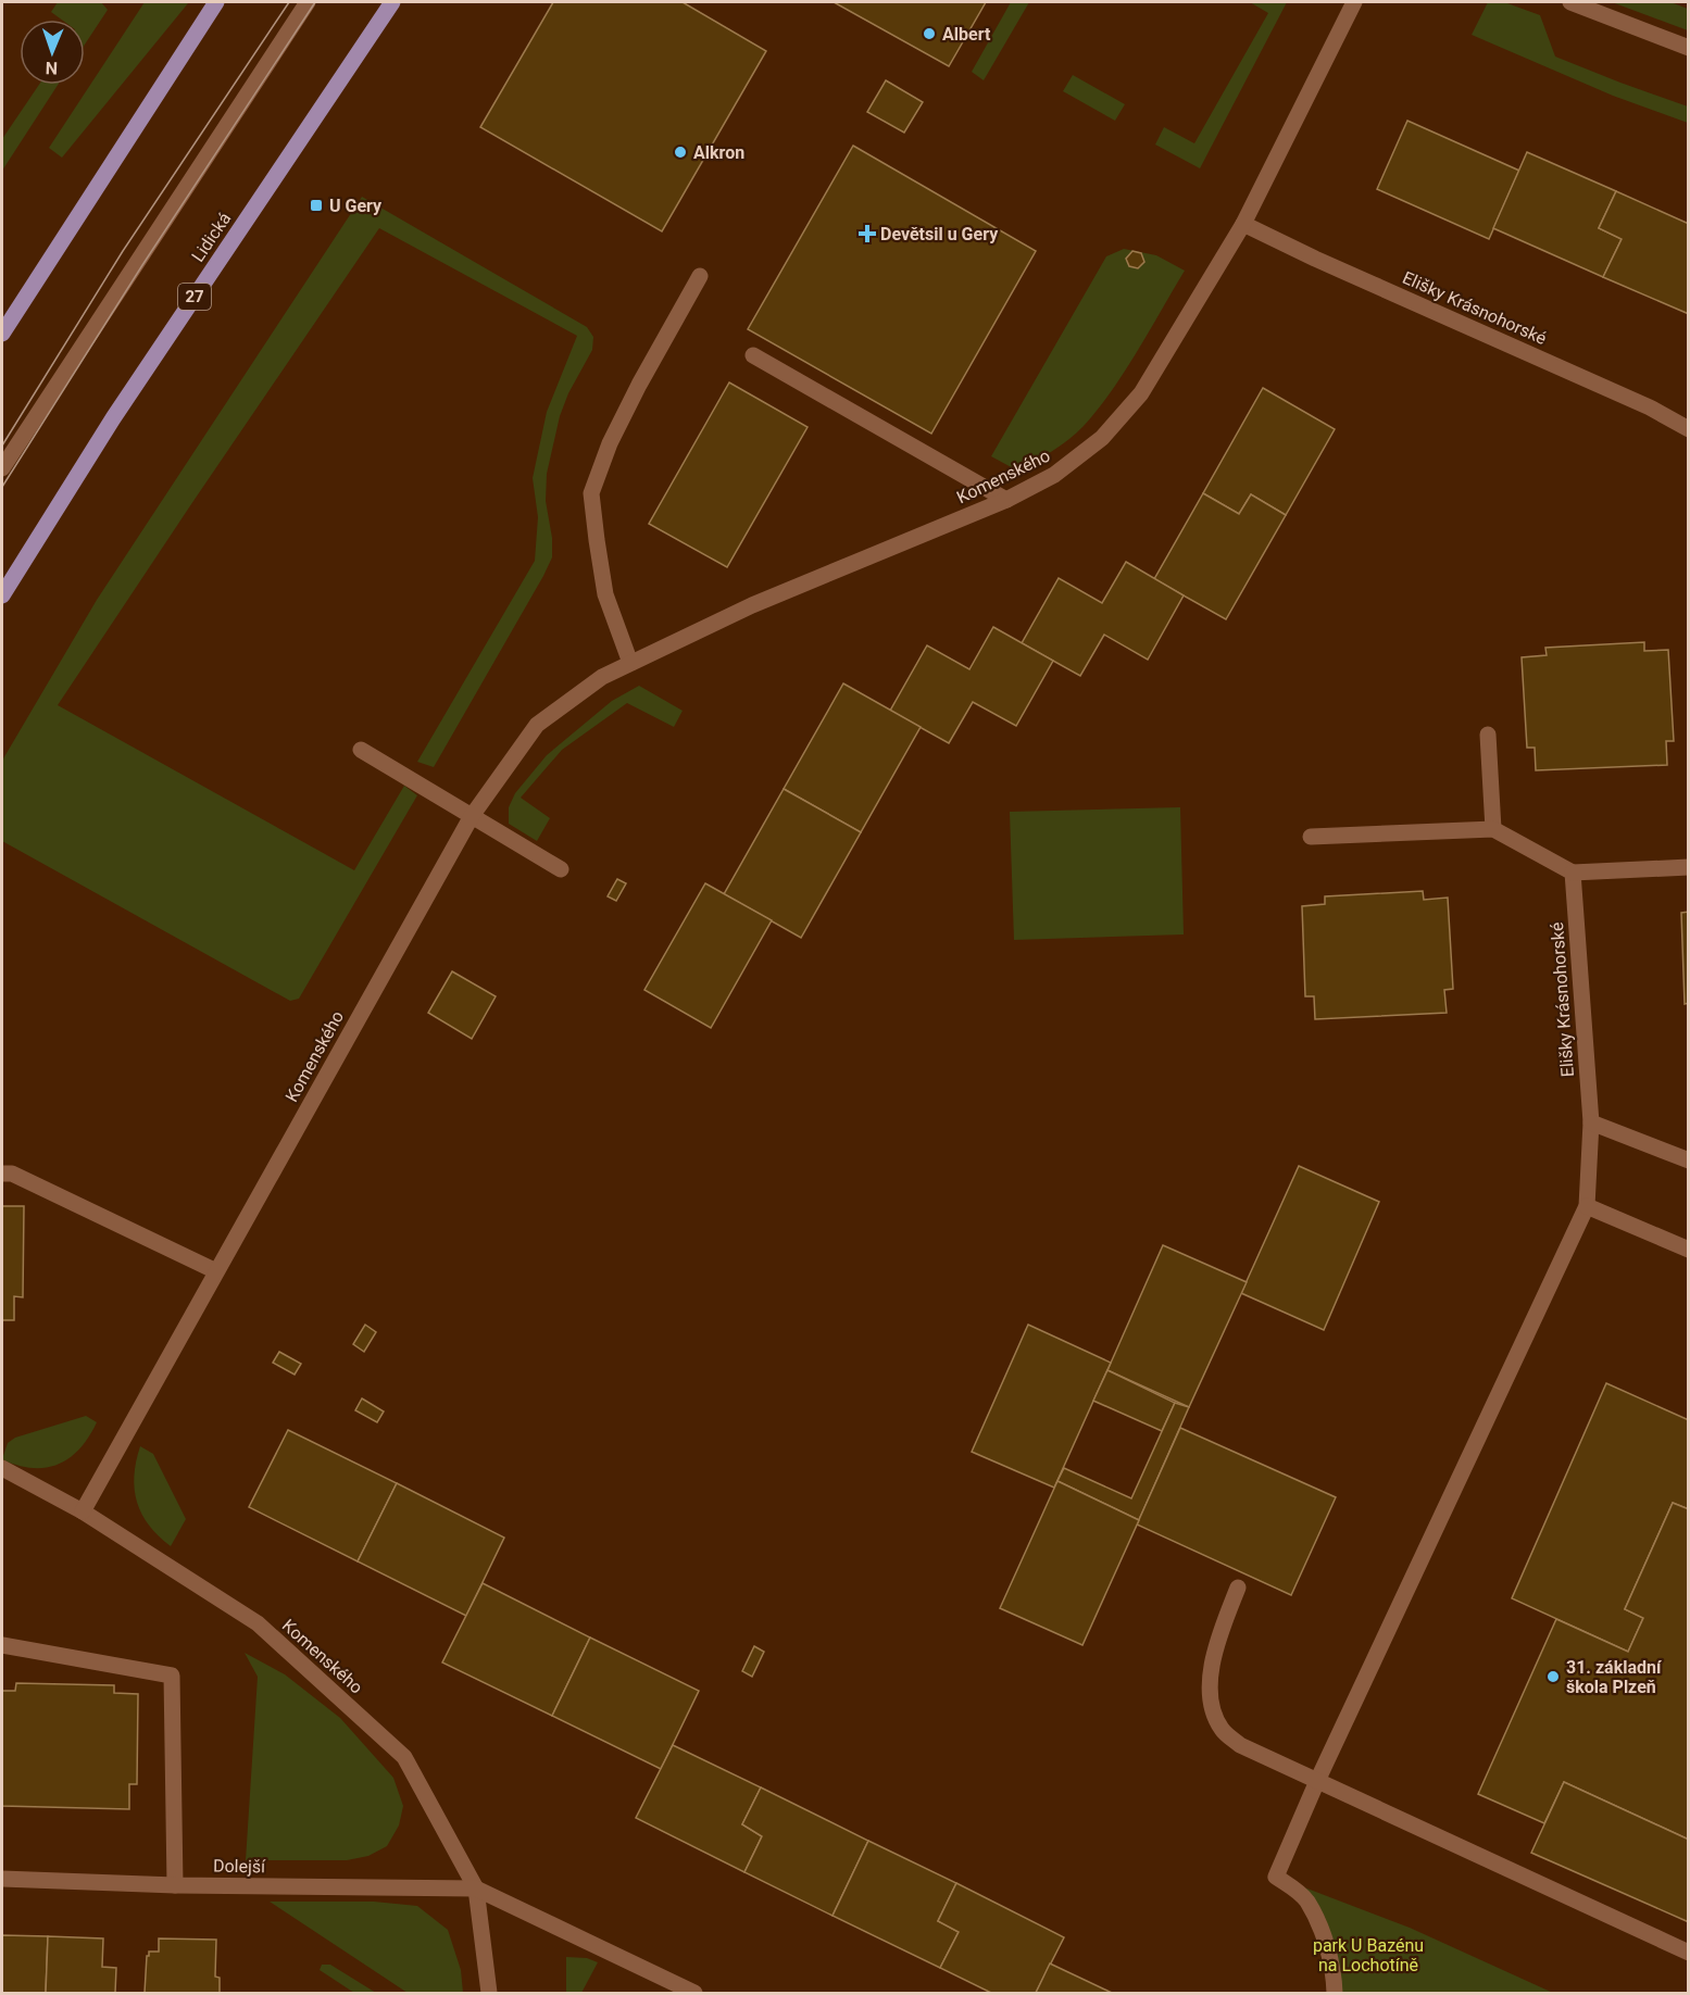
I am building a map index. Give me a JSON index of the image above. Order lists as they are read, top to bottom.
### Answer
{
  "streets": {
    "main road": ["Lidická", "27"],
    "street": ["Elišky Krásnohorské", "Komenského", "Dolejší"]
  },
  "crossings": [
    ["Elišky Krásnohorské", "Komenského"],
    ["Komenského", "Dolejší"]
  ],
  "parks": ["park U Bazénu na Lochotíně"],
  "places": {
    "other": ["Albert", "Alkron", "31. základní škola Plzeň"],
    "transit": ["U Gery"],
    "health": ["Devětsil u Gery"]
  },
  "north": "bottom"
}
